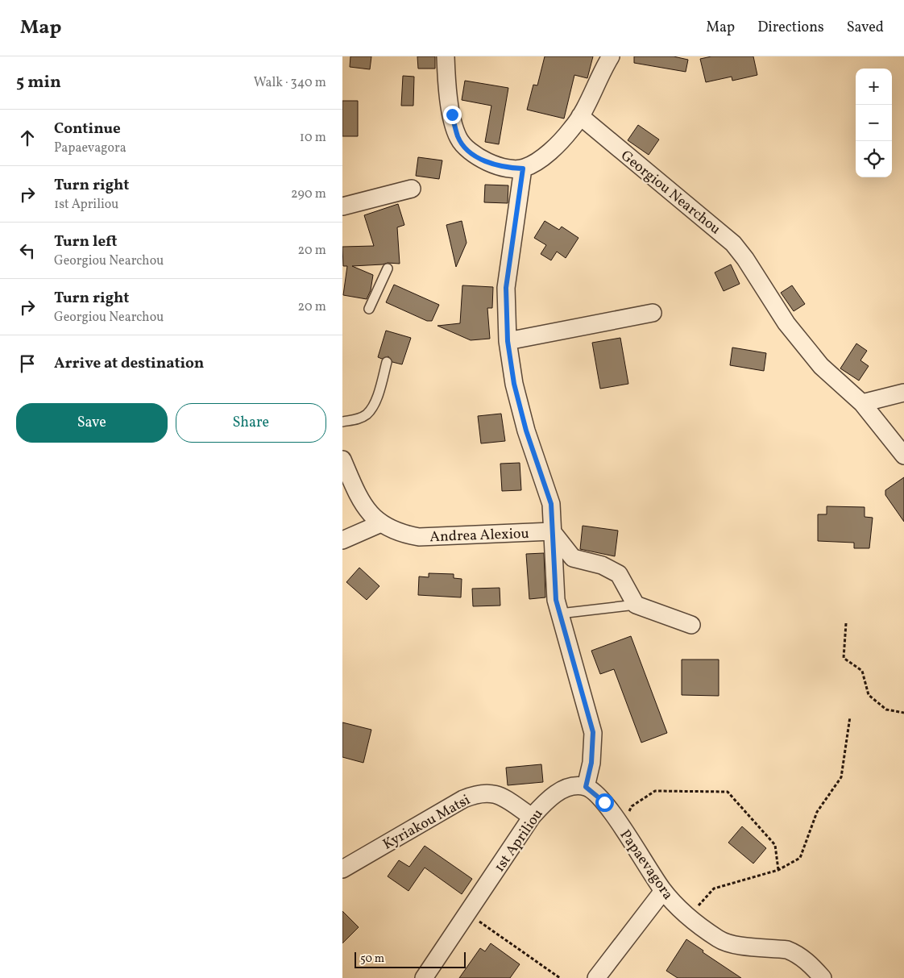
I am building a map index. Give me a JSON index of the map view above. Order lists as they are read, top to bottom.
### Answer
{
  "streets": {
    "street": [
      "Georgiou Nearchou",
      "Andrea Alexiou",
      "Kyriakou Matsi",
      "1st Apriliou",
      "Papaevagora"
    ]
  },
  "crossings": [
    ["Kyriakou Matsi", "1st Apriliou"],
    ["1st Apriliou", "Papaevagora"]
  ],
  "scale_bar": "50 m",
  "page": {
    "header": "Map",
    "nav": ["Map", "Directions", "Saved"],
    "heading": ["5 min", "Walk · 340 m"],
    "map_buttons": ["+", "−"],
    "list": [
      ["Continue", "Papaevagora", "10 m"],
      ["Turn right", "1st Apriliou", "290 m"],
      ["Turn left", "Georgiou Nearchou", "20 m"],
      ["Turn right", "Georgiou Nearchou", "20 m"],
      "Arrive at destination"
    ],
    "buttons": ["Save", "Share"],
    "scale": "50 m"
  }
}
